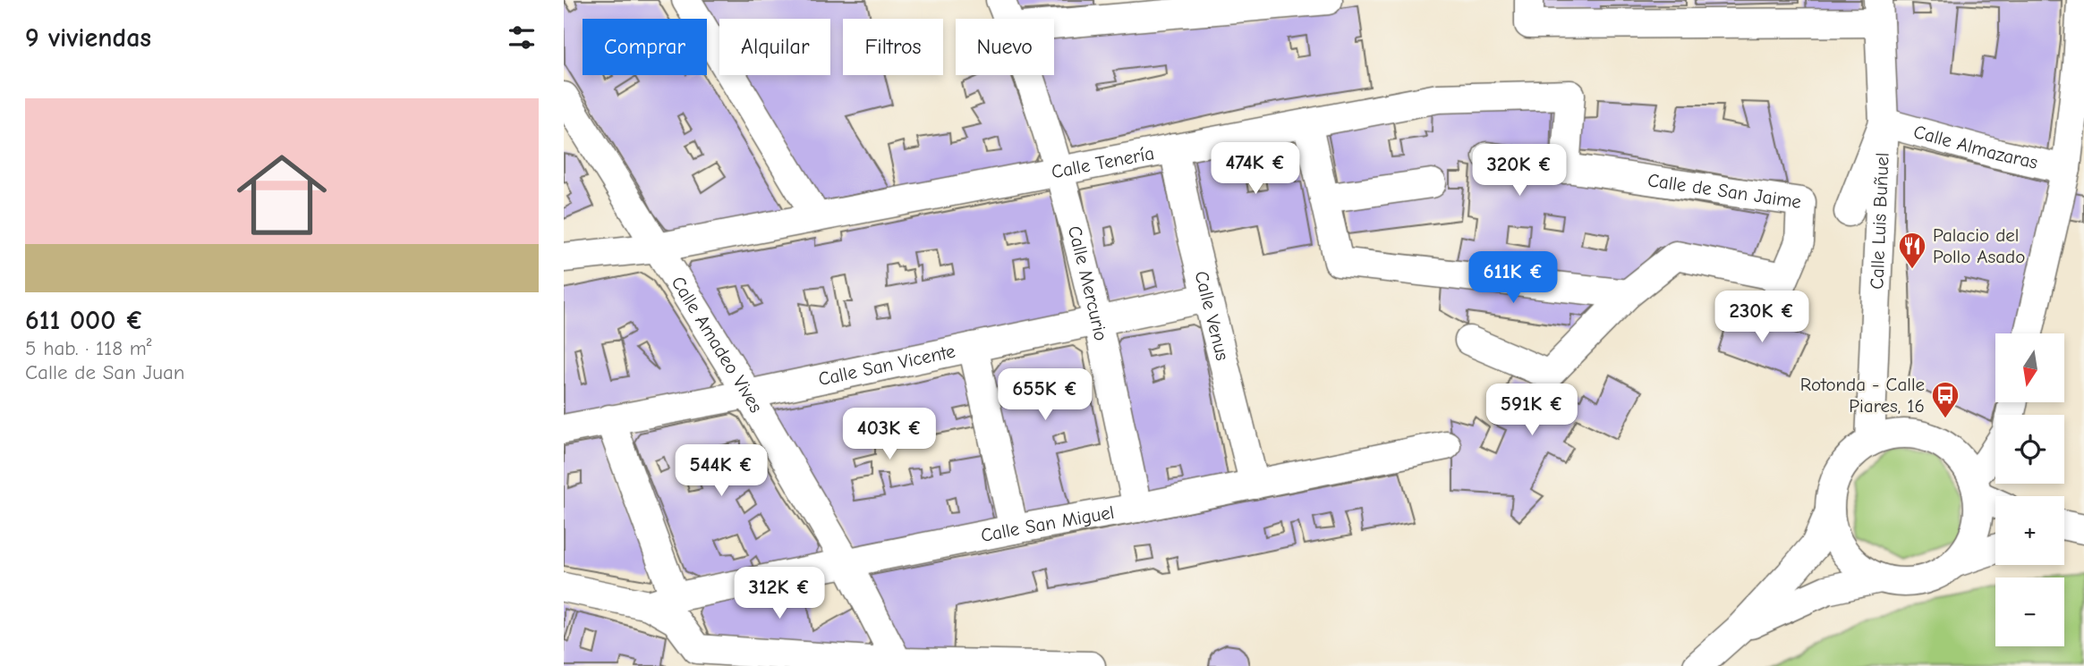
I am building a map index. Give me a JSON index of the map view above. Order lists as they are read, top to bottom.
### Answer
{
  "streets": {
    "street": [
      "Calle Almazaras",
      "Calle Tenería",
      "Calle de San Jaime",
      "Calle Luis Buñuel",
      "Calle Mercurio",
      "Calle Venus",
      "Calle Amadeo Vives",
      "Calle San Vicente",
      "Calle San Miguel"
    ]
  },
  "crossings": [
    ["Calle Almazaras", "Calle Luis Buñuel"],
    ["Calle Tenería", "Calle de San Jaime"],
    ["Calle Tenería", "Calle Mercurio"],
    ["Calle Tenería", "Calle Venus"],
    ["Calle Tenería", "Calle Amadeo Vives"],
    ["Calle Mercurio", "Calle San Vicente"],
    ["Calle Mercurio", "Calle San Miguel"],
    ["Calle Venus", "Calle San Vicente"],
    ["Calle Venus", "Calle San Miguel"],
    ["Calle Amadeo Vives", "Calle San Vicente"],
    ["Calle Amadeo Vives", "Calle San Miguel"]
  ],
  "places": {
    "restaurant": ["Palacio del Pollo Asado"],
    "bus stop": ["Rotonda - Calle Piares, 16"]
  },
  "north": "bottom",
  "page": {
    "heading": "9 viviendas",
    "chip": [
      "Comprar",
      "Alquilar",
      "Filtros",
      "Nuevo"
    ],
    "list": [
      {
        "name": "611 000 €",
        "note": "5 hab. · 118 m² · Calle de San Juan"
      }
    ],
    "price": [
      "474K €",
      "320K €",
      "611K €",
      "230K €",
      "655K €",
      "591K €",
      "403K €",
      "544K €",
      "312K €"
    ],
    "map_buttons": ["+", "−"]
  }
}
